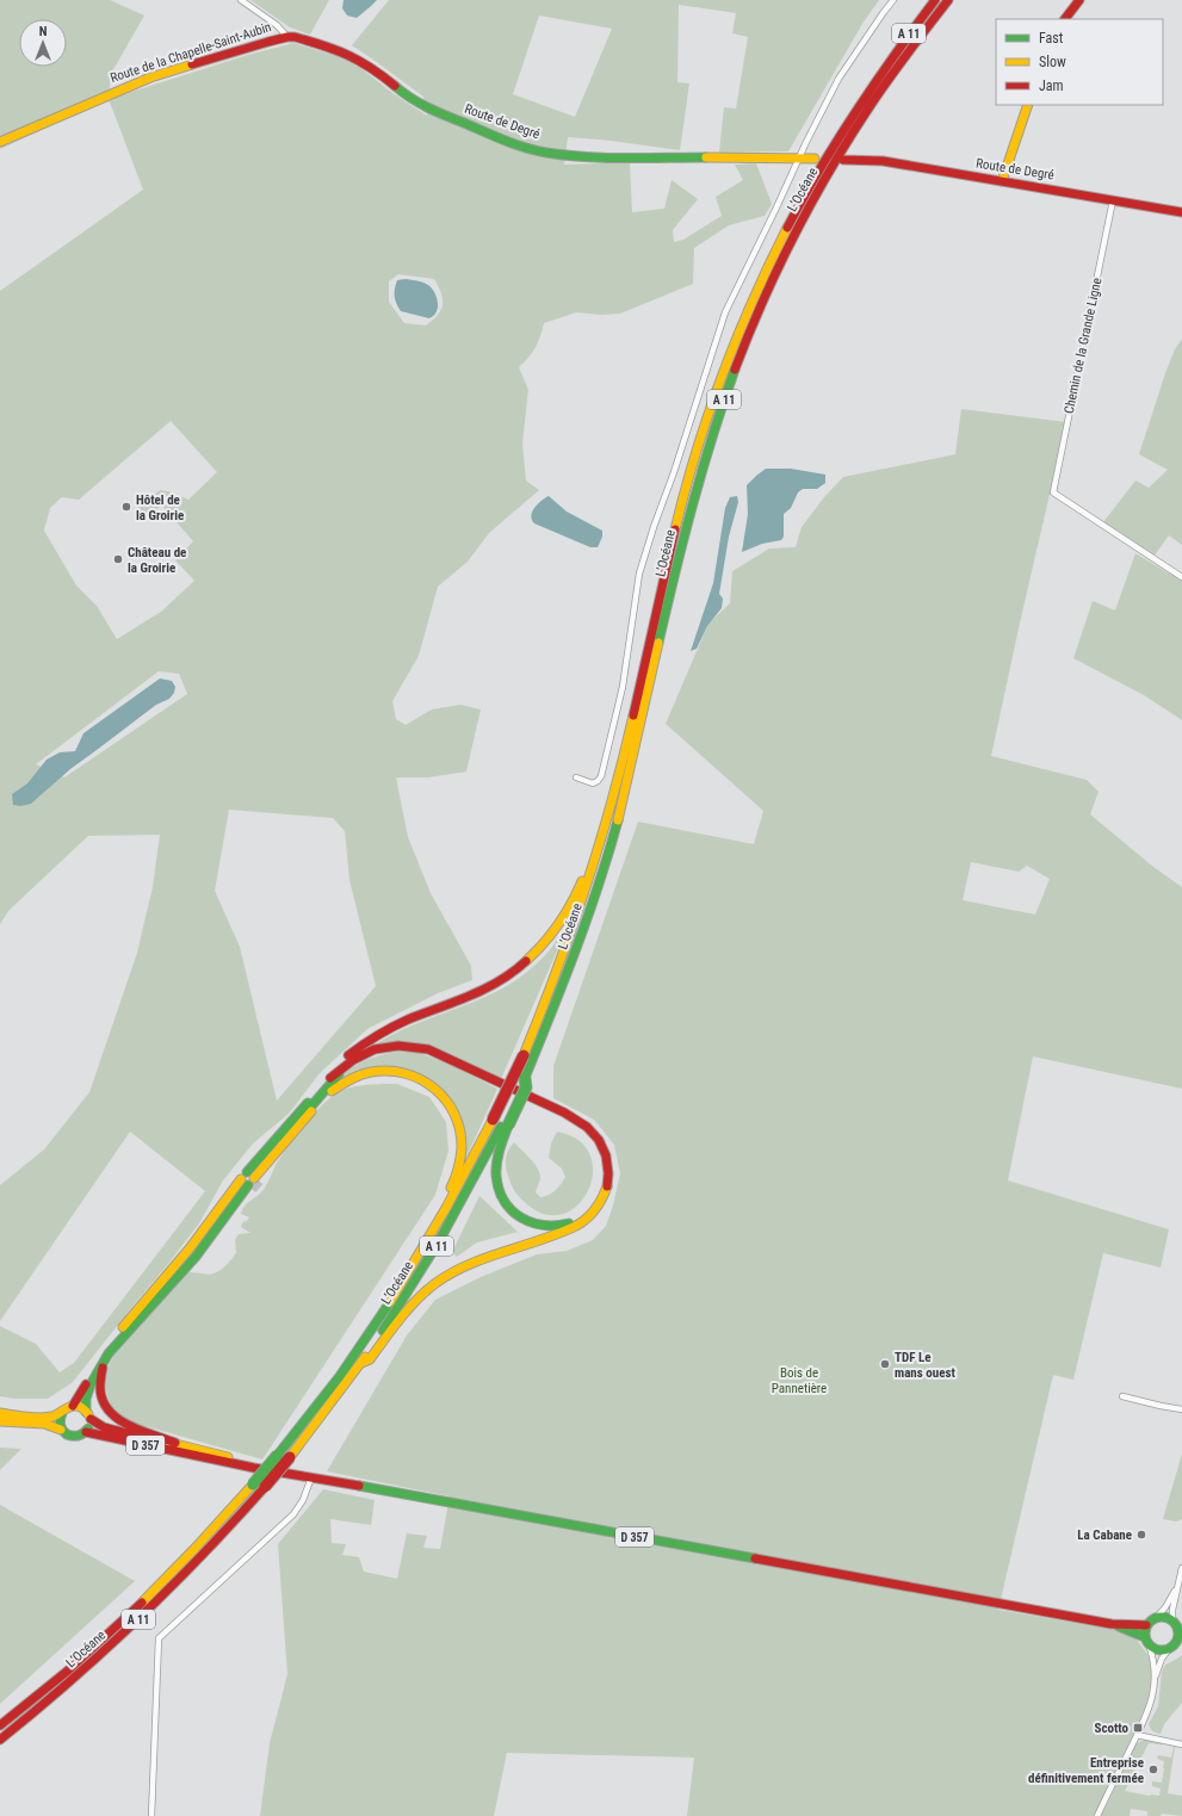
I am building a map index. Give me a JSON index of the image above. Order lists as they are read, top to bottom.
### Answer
{
  "streets": {
    "main road": [
      "A 11",
      "Route de la Chapelle-Saint-Aubin",
      "Route de Degré",
      "L’Océane",
      "D 357"
    ],
    "street": ["Chemin de la Grande Ligne"]
  },
  "crossings": [
    ["Route de la Chapelle-Saint-Aubin", "Route de Degré"],
    ["Route de Degré", "Chemin de la Grande Ligne"]
  ],
  "parks": ["Bois de Pannetière"],
  "places": {
    "other": [
      "Hôtel de la Groirie",
      "Château de la Groirie",
      "TDF Le mans ouest",
      "La Cabane",
      "Entreprise définitivement fermée"
    ],
    "transit": ["Scotto"]
  },
  "legend": ["Fast", "Slow", "Jam"],
  "north": "top"
}
